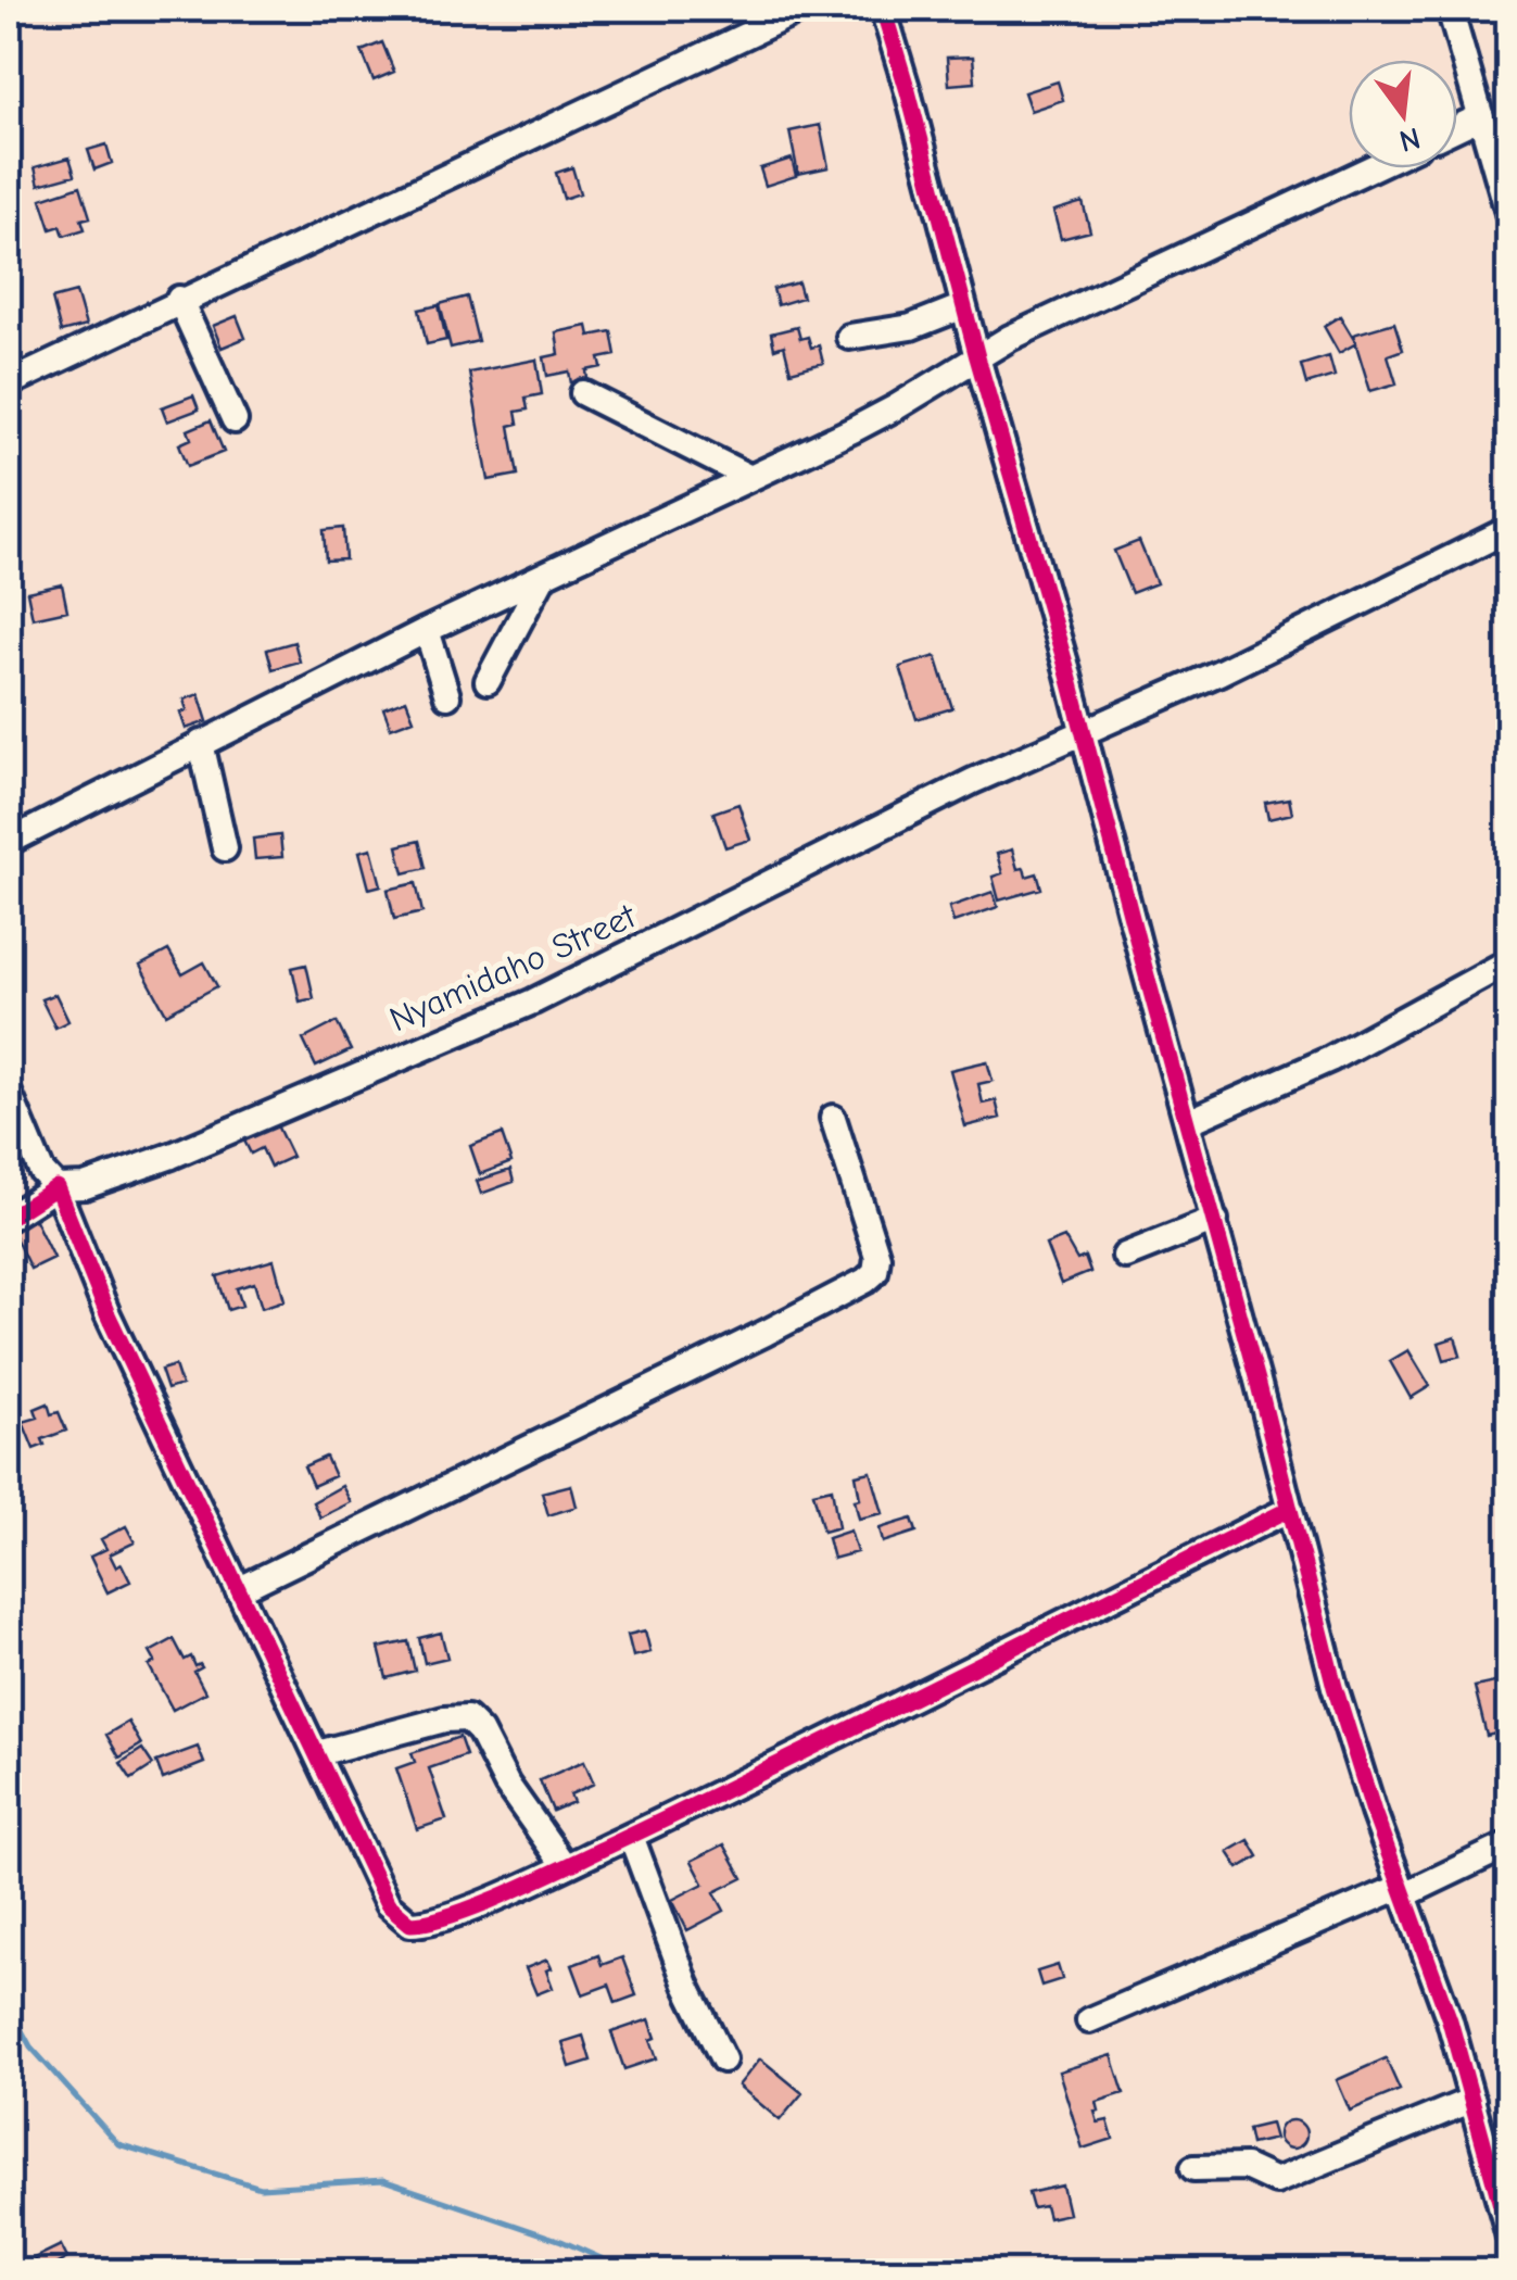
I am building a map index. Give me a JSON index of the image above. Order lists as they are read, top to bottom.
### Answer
{
  "streets": {
    "street": ["Nyamidaho Street"]
  },
  "north": "bottom"
}
